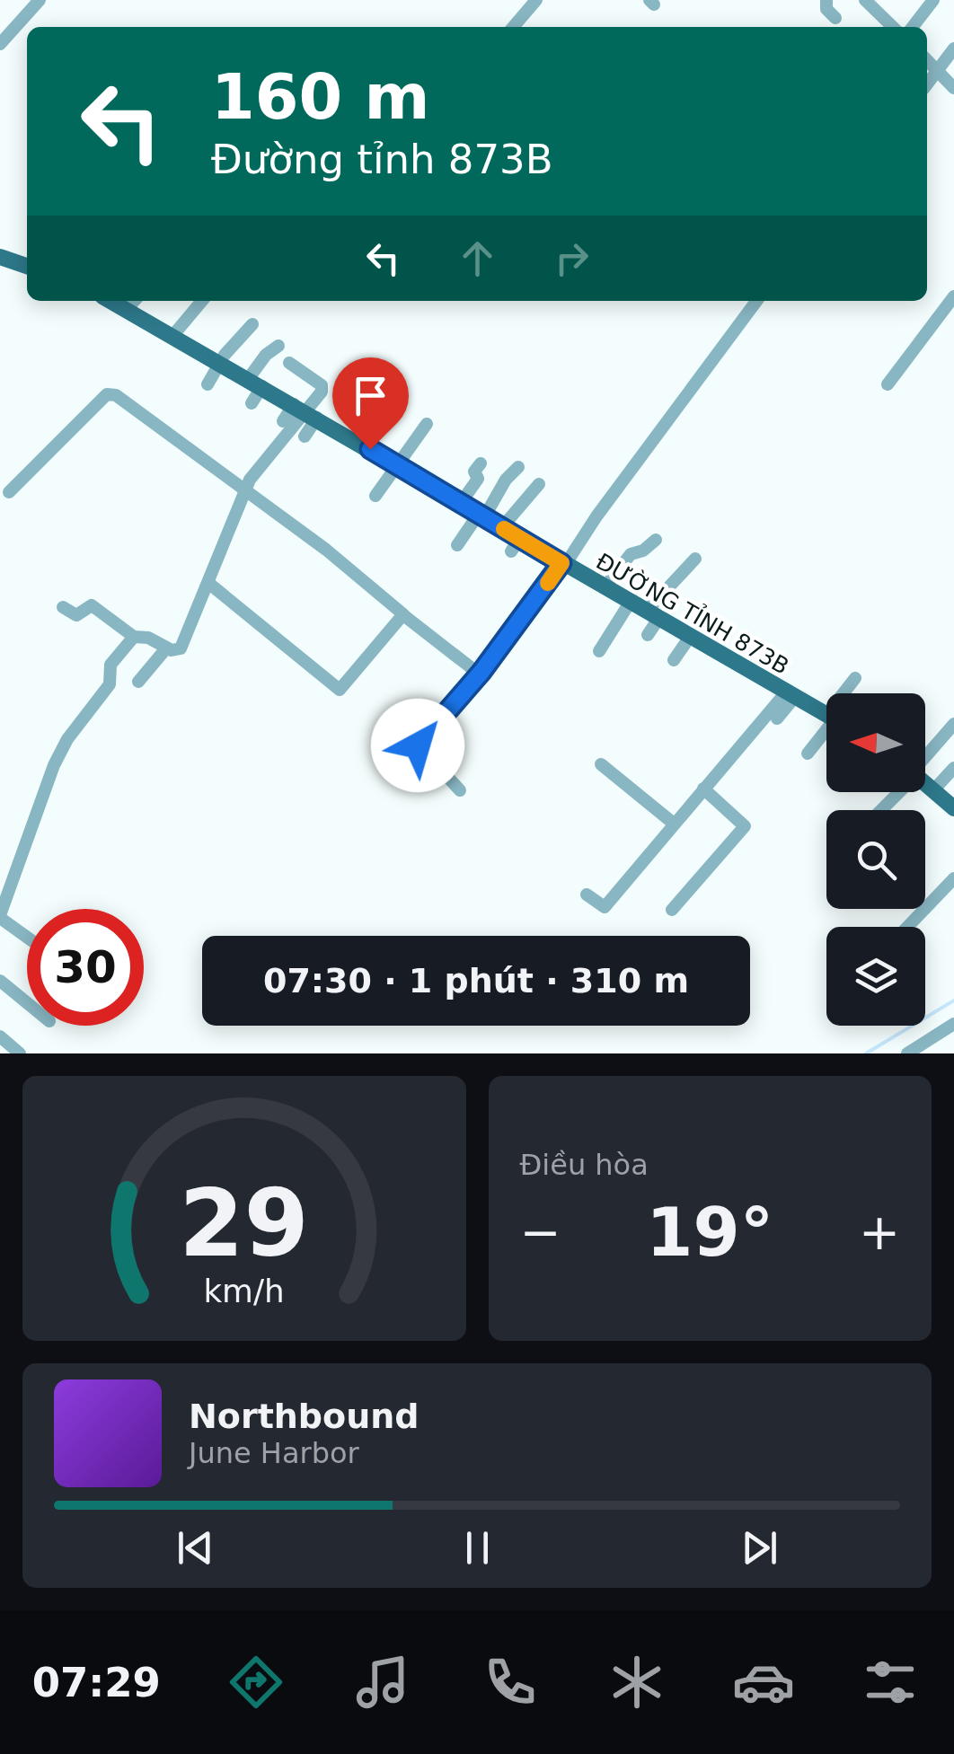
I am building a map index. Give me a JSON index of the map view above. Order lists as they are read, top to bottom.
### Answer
{
  "streets": {
    "main road": ["ĐƯỜNG TỈNH 873B"]
  },
  "north": "left",
  "page": {
    "turn": ["160 m", "Đường tỉnh 873B"],
    "limit": "30",
    "trip": "07:30 · 1 phút · 310 m",
    "tile": "Điều hòa",
    "heat": ["−", "19°", "+"],
    "song": ["Northbound", "June Harbor"],
    "tabs": "07:29",
    "gauge": ["29", "km/h"]
  }
}
